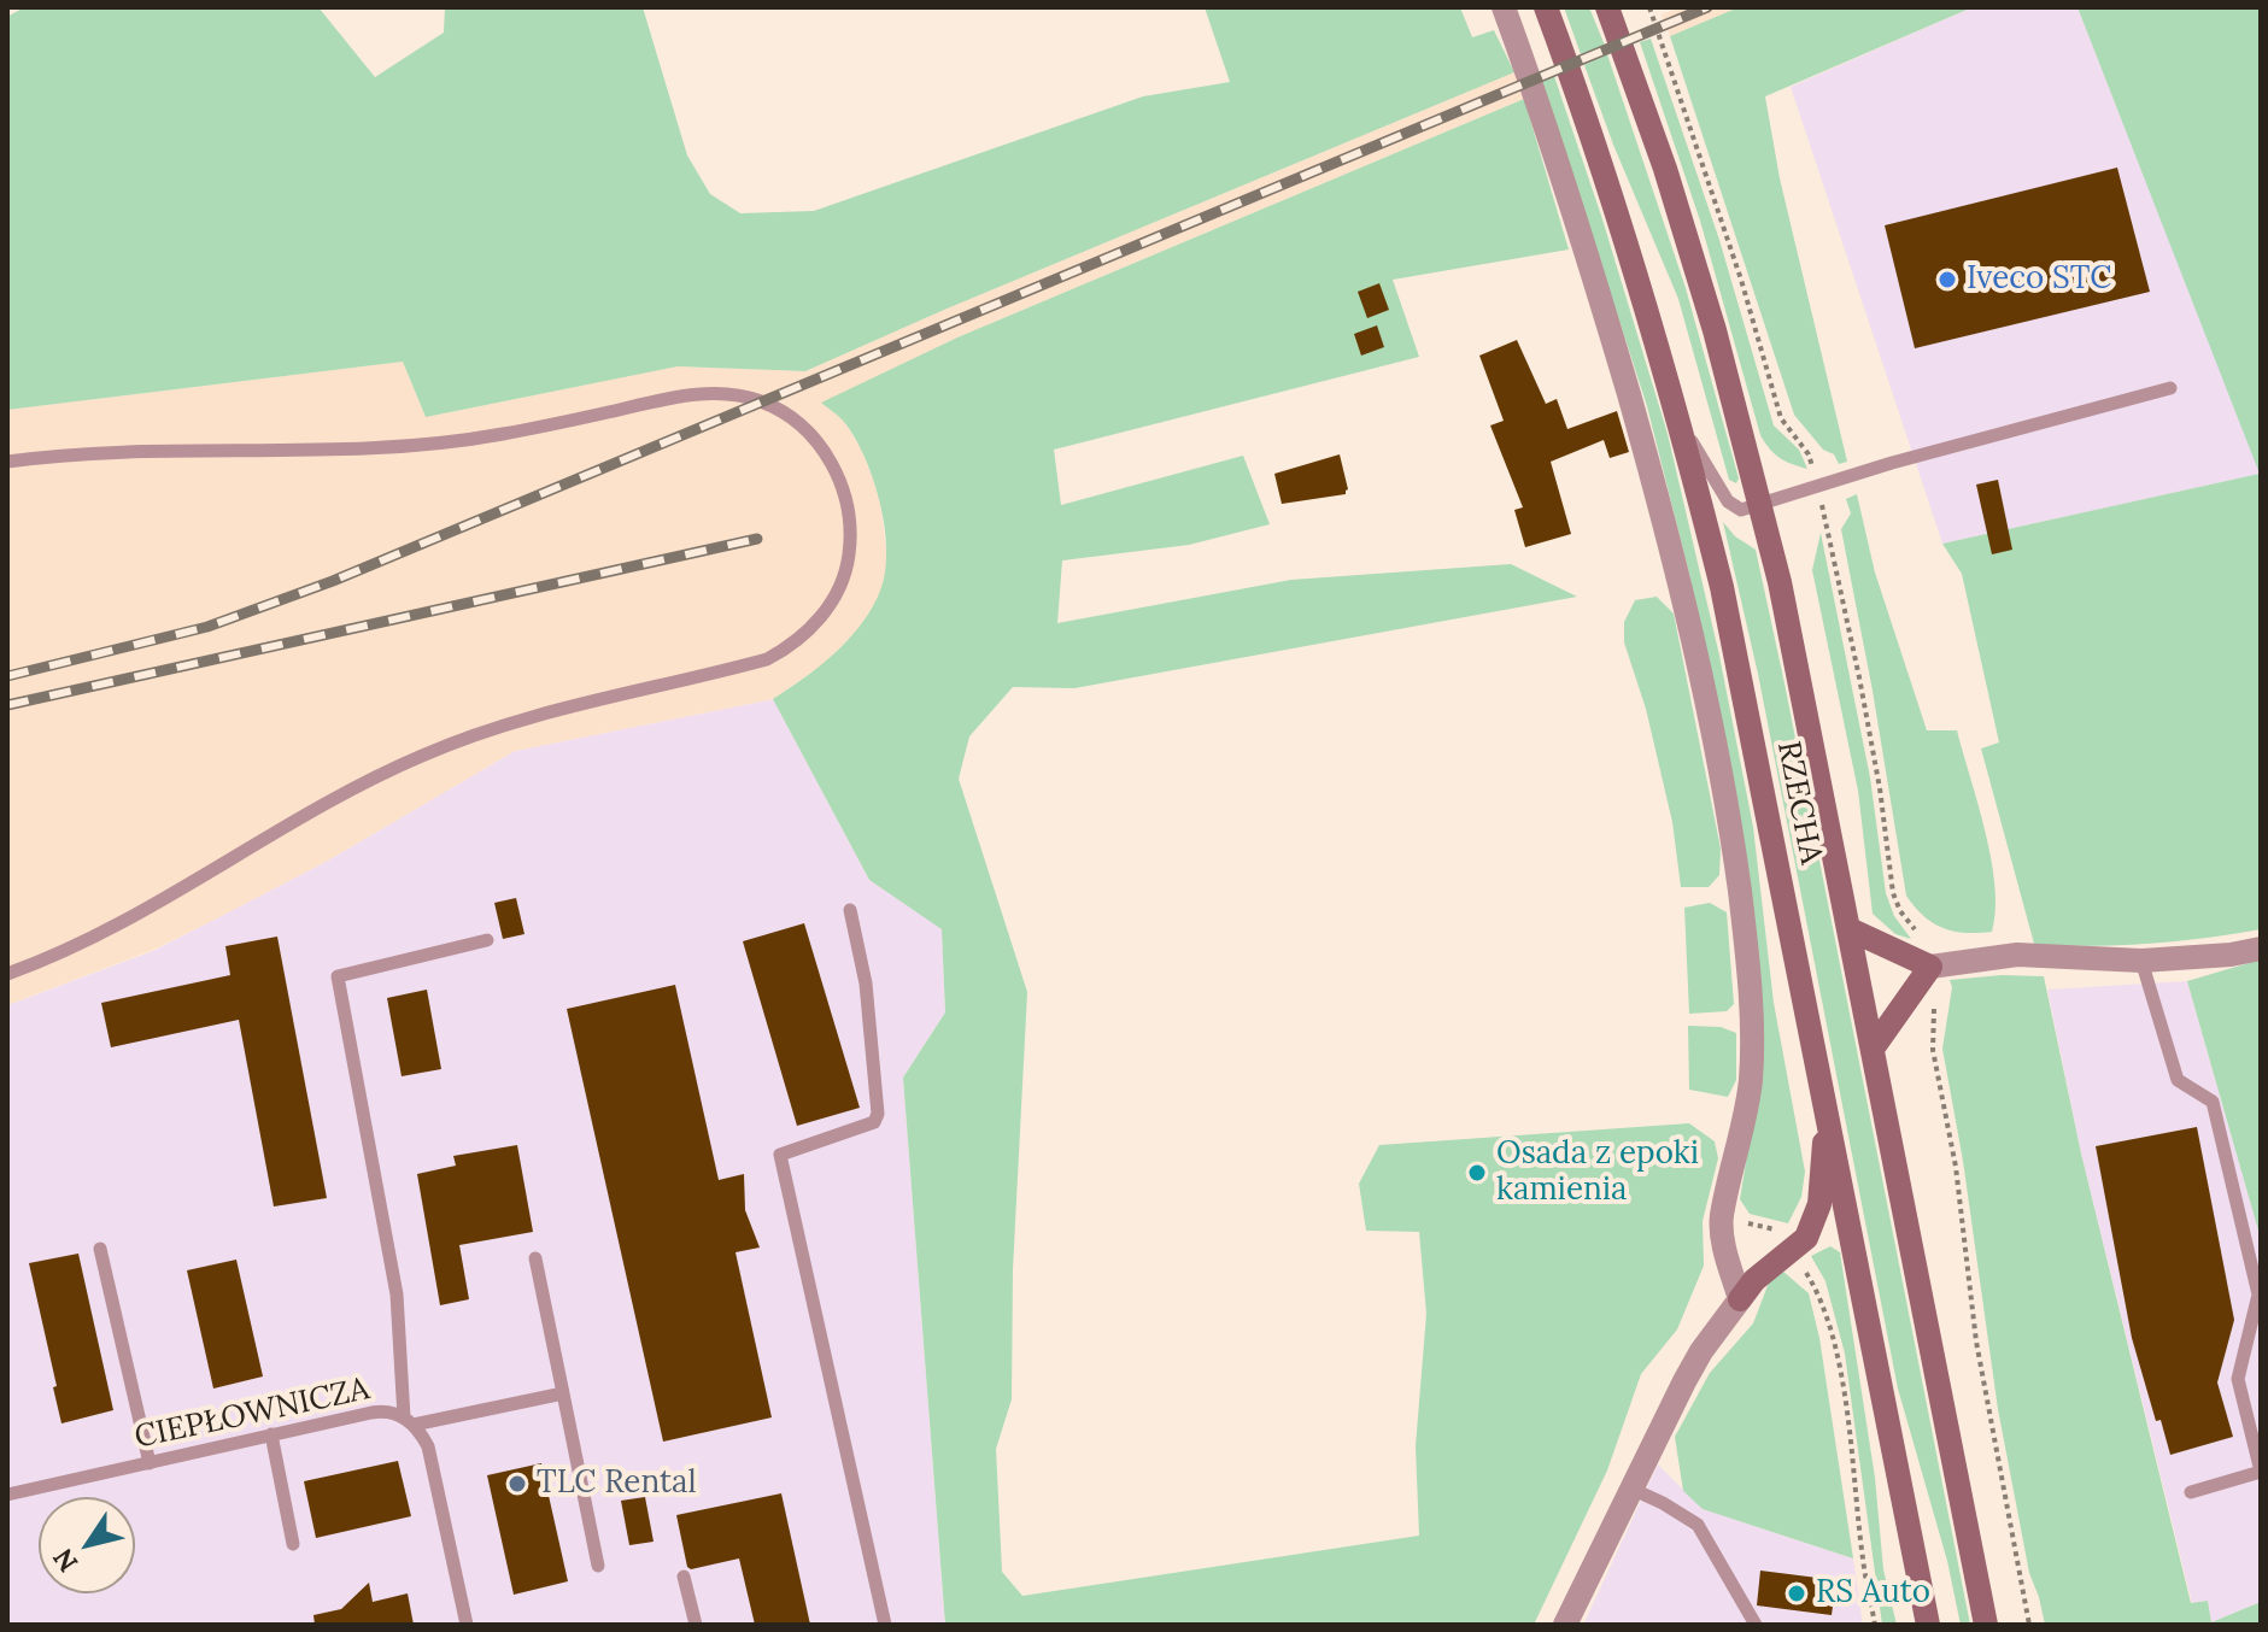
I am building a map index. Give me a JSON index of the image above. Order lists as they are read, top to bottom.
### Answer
{
  "streets": {
    "main road": ["RZECHA"],
    "lane": ["CIEPŁOWNICZA"]
  },
  "places": [
    "Iveco STC",
    "Osada z epoki kamienia",
    "TLC Rental",
    "RS Auto"
  ],
  "north": "bottom left"
}
